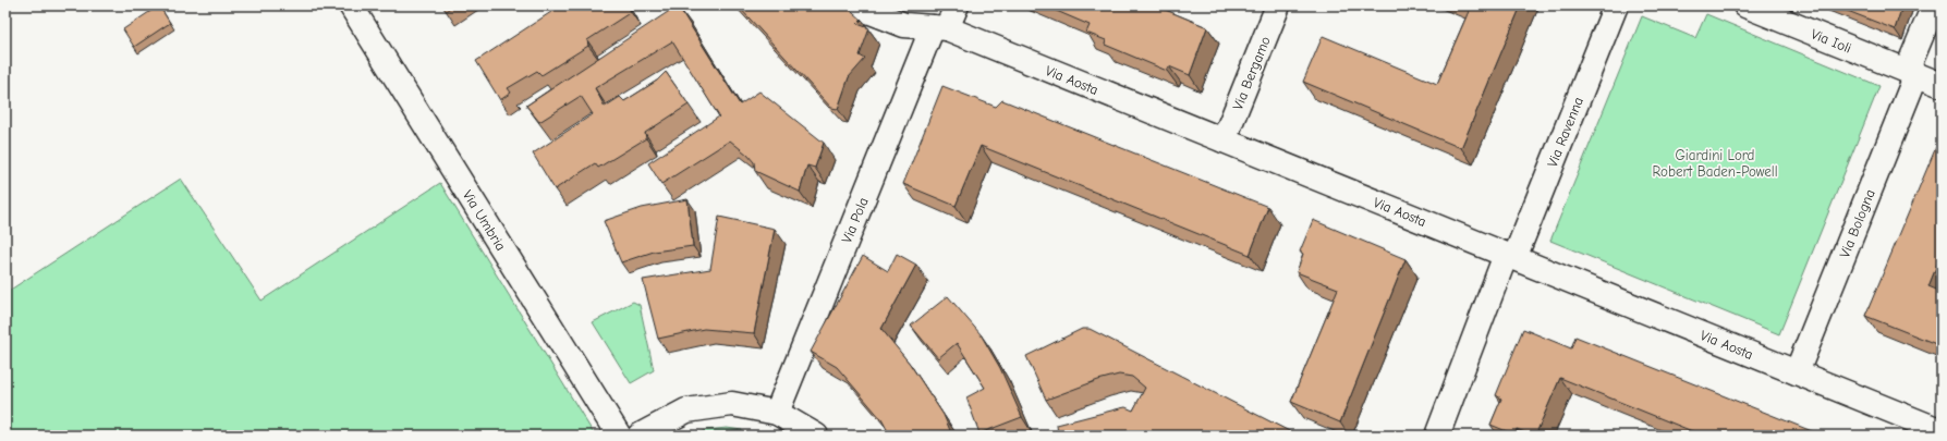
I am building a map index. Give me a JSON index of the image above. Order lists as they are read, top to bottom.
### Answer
{
  "streets": {
    "street": [
      "Via Ioli",
      "Via Bergamo",
      "Via Aosta",
      "Via Ravenna",
      "Via Umbria",
      "Via Pola",
      "Via Bologna"
    ]
  },
  "crossings": [
    ["Via Ioli", "Via Bologna"],
    ["Via Bergamo", "Via Aosta"],
    ["Via Aosta", "Via Ravenna"],
    ["Via Aosta", "Via Pola"],
    ["Via Aosta", "Via Bologna"]
  ],
  "parks": ["Giardini Lord Robert Baden-Powell"]
}
